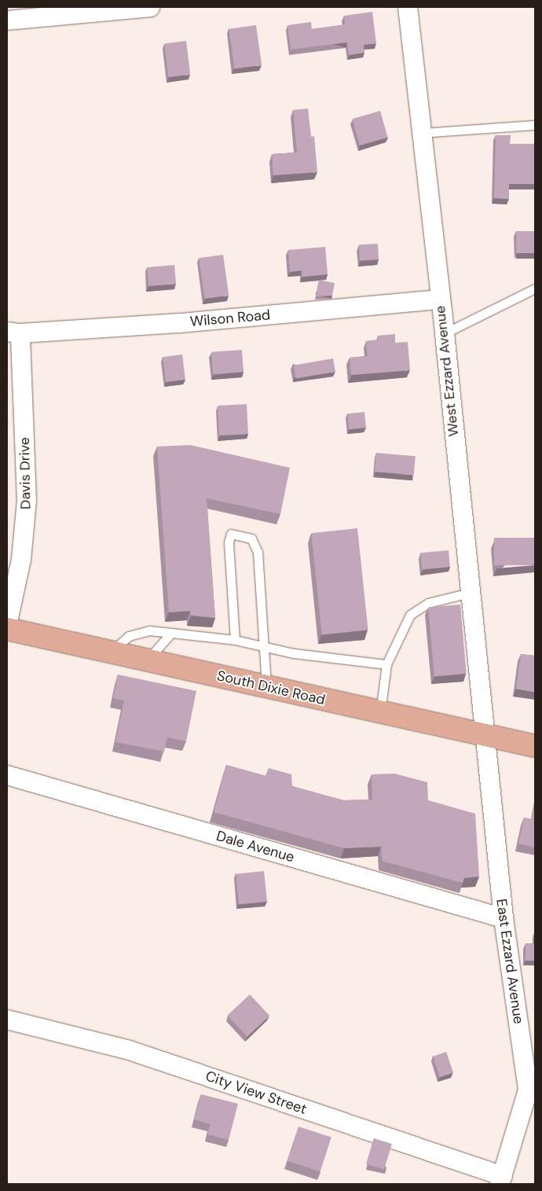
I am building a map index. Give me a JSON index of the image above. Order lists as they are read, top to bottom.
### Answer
{
  "streets": {
    "main road": ["South Dixie Road"],
    "street": [
      "Wilson Road",
      "West Ezzard Avenue",
      "Davis Drive",
      "Dale Avenue",
      "East Ezzard Avenue",
      "City View Street"
    ]
  },
  "crossings": [
    ["Wilson Road", "West Ezzard Avenue"],
    ["Wilson Road", "Davis Drive"],
    ["West Ezzard Avenue", "South Dixie Road"],
    ["West Ezzard Avenue", "East Ezzard Avenue"],
    ["South Dixie Road", "East Ezzard Avenue"],
    ["Dale Avenue", "East Ezzard Avenue"],
    ["East Ezzard Avenue", "City View Street"]
  ]
}
